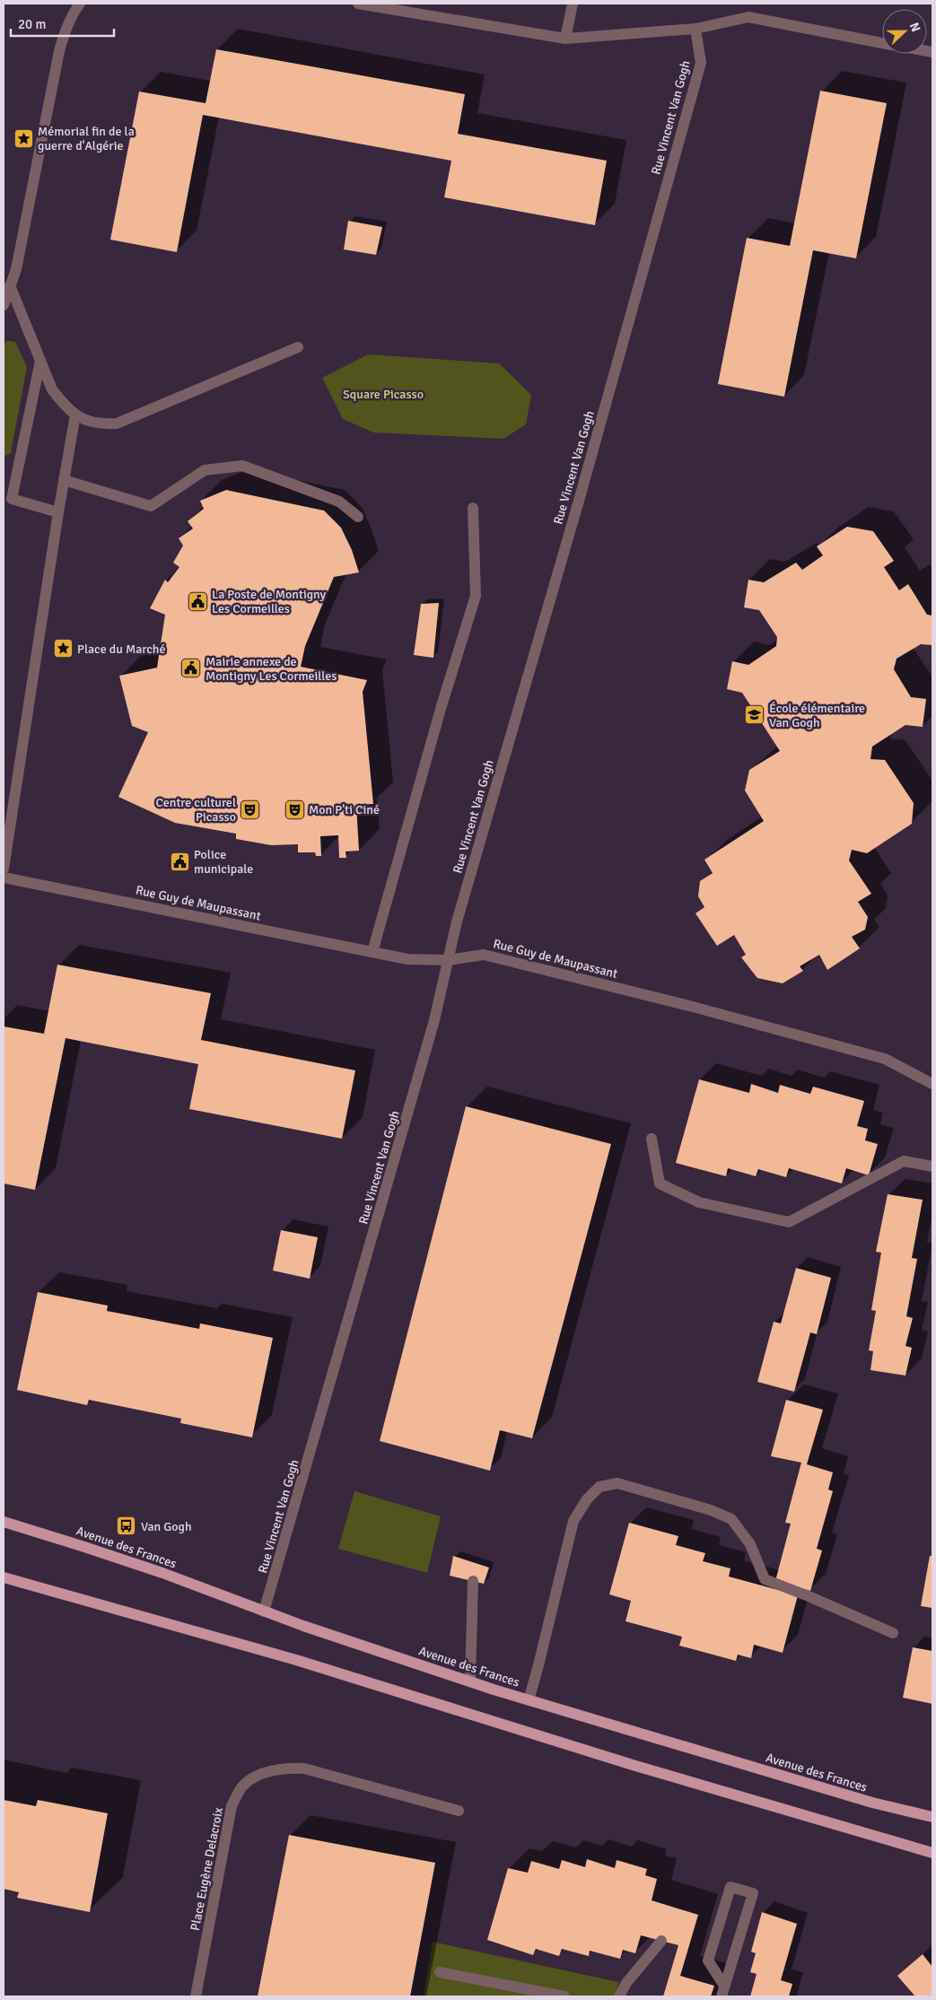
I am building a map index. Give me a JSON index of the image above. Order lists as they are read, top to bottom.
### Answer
{
  "streets": {
    "main road": ["Avenue des Frances"],
    "street": ["Rue Vincent Van Gogh", "Rue Guy de Maupassant", "Place Eugène Delacroix"]
  },
  "crossings": [
    ["Rue Vincent Van Gogh", "Rue Guy de Maupassant"],
    ["Rue Vincent Van Gogh", "Avenue des Frances"]
  ],
  "parks": ["Square Picasso"],
  "places": {
    "place": ["Mémorial fin de la guerre d'Algérie", "Place du Marché"],
    "public building": ["La Poste de Montigny Les Cormeilles", "Mairie annexe de Montigny Les Cormeilles", "Police municipale"],
    "school or university": ["École élémentaire Van Gogh"],
    "theatre": ["Centre culturel Picasso", "Mon P'ti Ciné"],
    "bus stop": ["Van Gogh"]
  },
  "scale_bar": "20 m",
  "north": "right"
}
